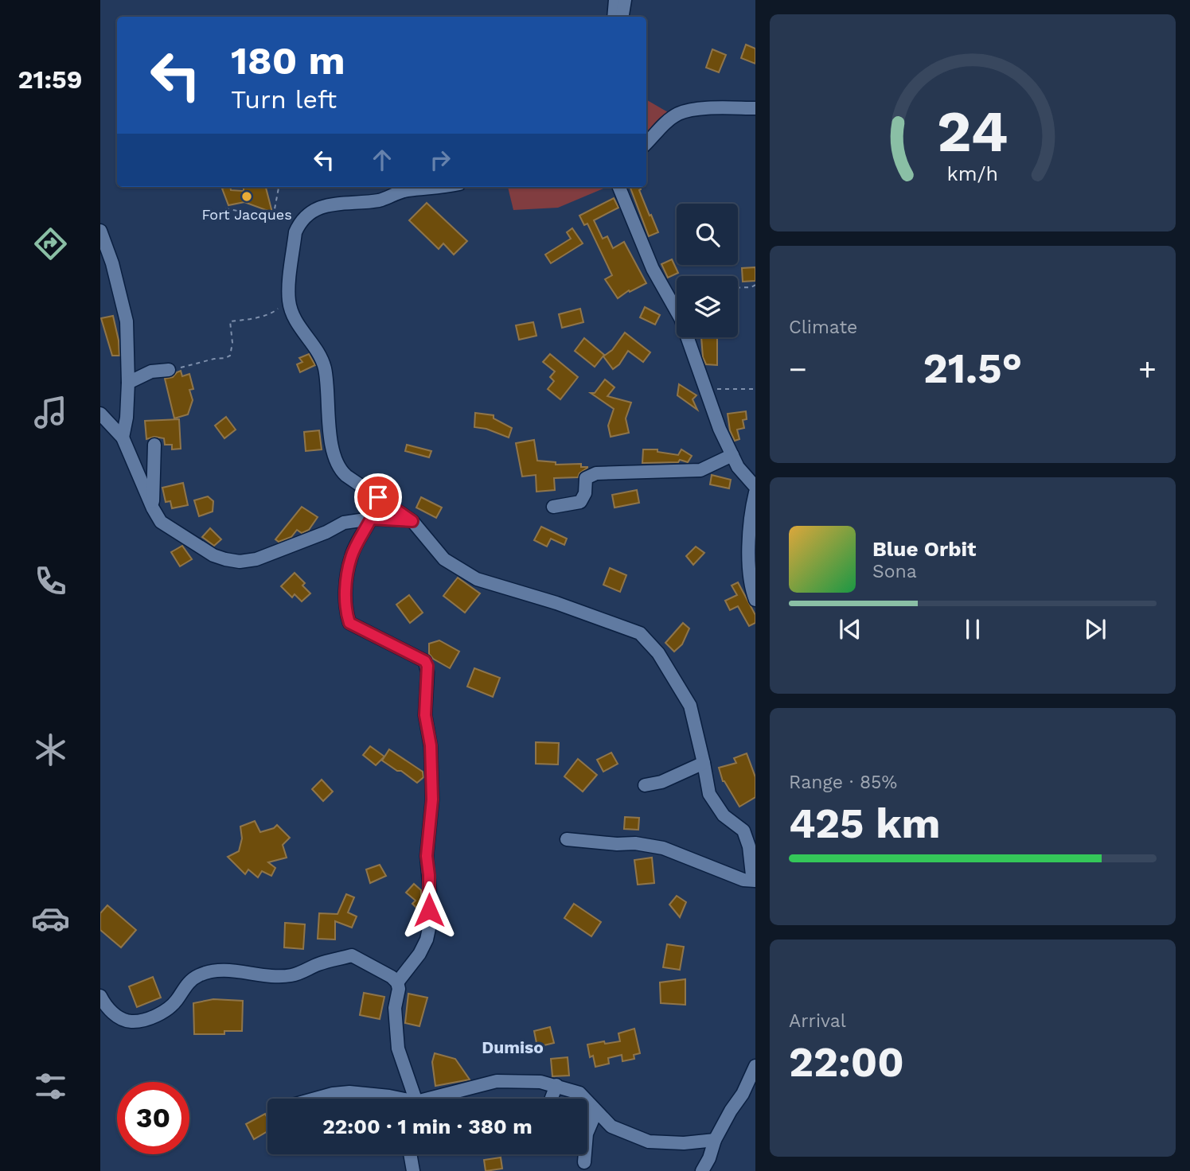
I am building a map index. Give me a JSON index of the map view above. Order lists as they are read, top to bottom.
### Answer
{
  "districts": ["Dumiso"],
  "places": ["Fort Jacques"],
  "page": {
    "tabs": "21:59",
    "turn": ["180 m", "Turn left"],
    "tile": [
      "Climate",
      ["Range · 85%", "425 km"],
      ["Arrival", "22:00"]
    ],
    "heat": ["−", "21.5°", "+"],
    "song": ["Blue Orbit", "Sona"],
    "limit": "30",
    "trip": "22:00 · 1 min · 380 m",
    "gauge": ["24", "km/h"]
  }
}
